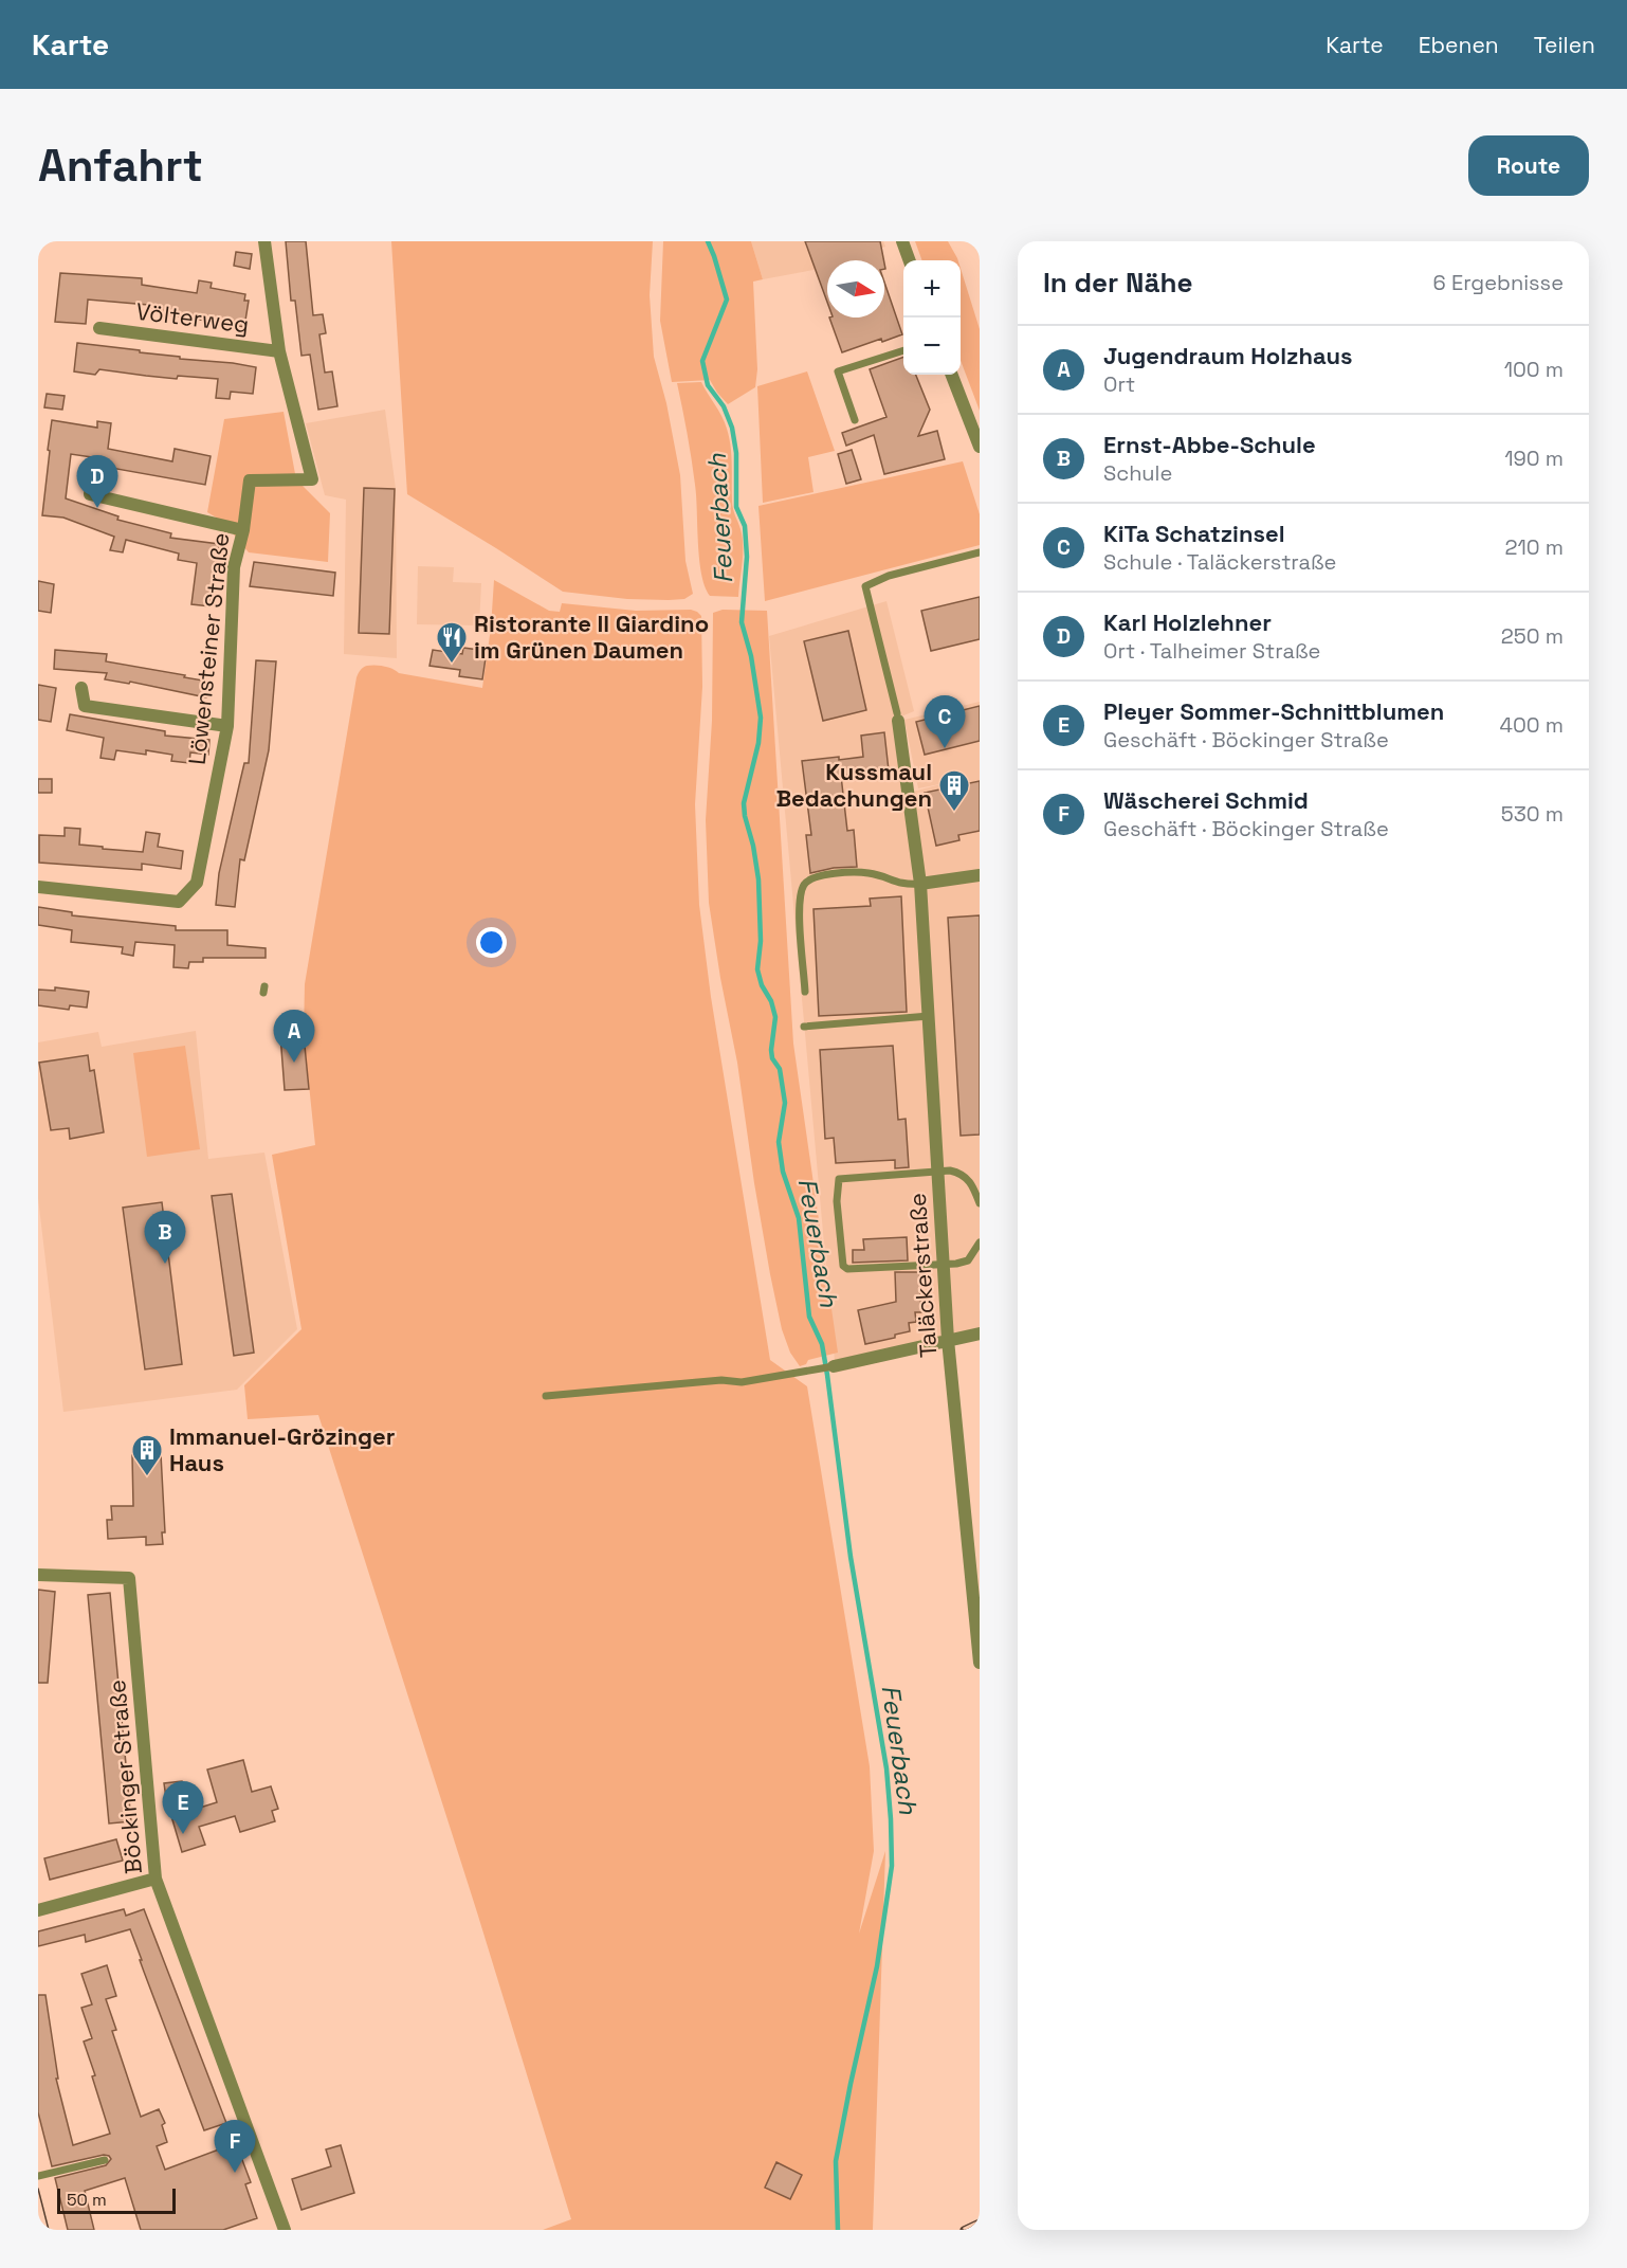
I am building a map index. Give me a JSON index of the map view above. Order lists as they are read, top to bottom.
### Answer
{
  "streets": {
    "street": [
      "Völterweg",
      "Löwensteiner Straße",
      "Taläckerstraße",
      "Böckinger Straße"
    ]
  },
  "crossings": [
    ["Völterweg", "Löwensteiner Straße"]
  ],
  "water": ["Feuerbach"],
  "places": {
    "restaurant": ["Ristorante Il Giardino im Grünen Daumen"],
    "building": ["Kussmaul Bedachungen", "Immanuel-Grözinger Haus"]
  },
  "scale_bar": "50 m",
  "north": "right",
  "page": {
    "header": "Karte",
    "nav": ["Karte", "Ebenen", "Teilen"],
    "buttons": "Route",
    "title": "Anfahrt",
    "heading": ["In der Nähe", "6 Ergebnisse"],
    "map_buttons": ["+", "−"],
    "list": [
      {
        "mark": "A",
        "name": "Jugendraum Holzhaus",
        "note": "Ort",
        "value": "100 m"
      },
      {
        "mark": "B",
        "name": "Ernst-Abbe-Schule",
        "note": "Schule",
        "value": "190 m"
      },
      {
        "mark": "C",
        "name": "KiTa Schatzinsel",
        "note": "Schule · Taläckerstraße",
        "value": "210 m"
      },
      {
        "mark": "D",
        "name": "Karl Holzlehner",
        "note": "Ort · Talheimer Straße",
        "value": "250 m"
      },
      {
        "mark": "E",
        "name": "Pleyer Sommer-Schnittblumen",
        "note": "Geschäft · Böckinger Straße",
        "value": "400 m"
      },
      {
        "mark": "F",
        "name": "Wäscherei Schmid",
        "note": "Geschäft · Böckinger Straße",
        "value": "530 m"
      }
    ],
    "pins": [
      "D",
      "C",
      "A",
      "B",
      "E",
      "F"
    ],
    "scale": "50 m"
  }
}
